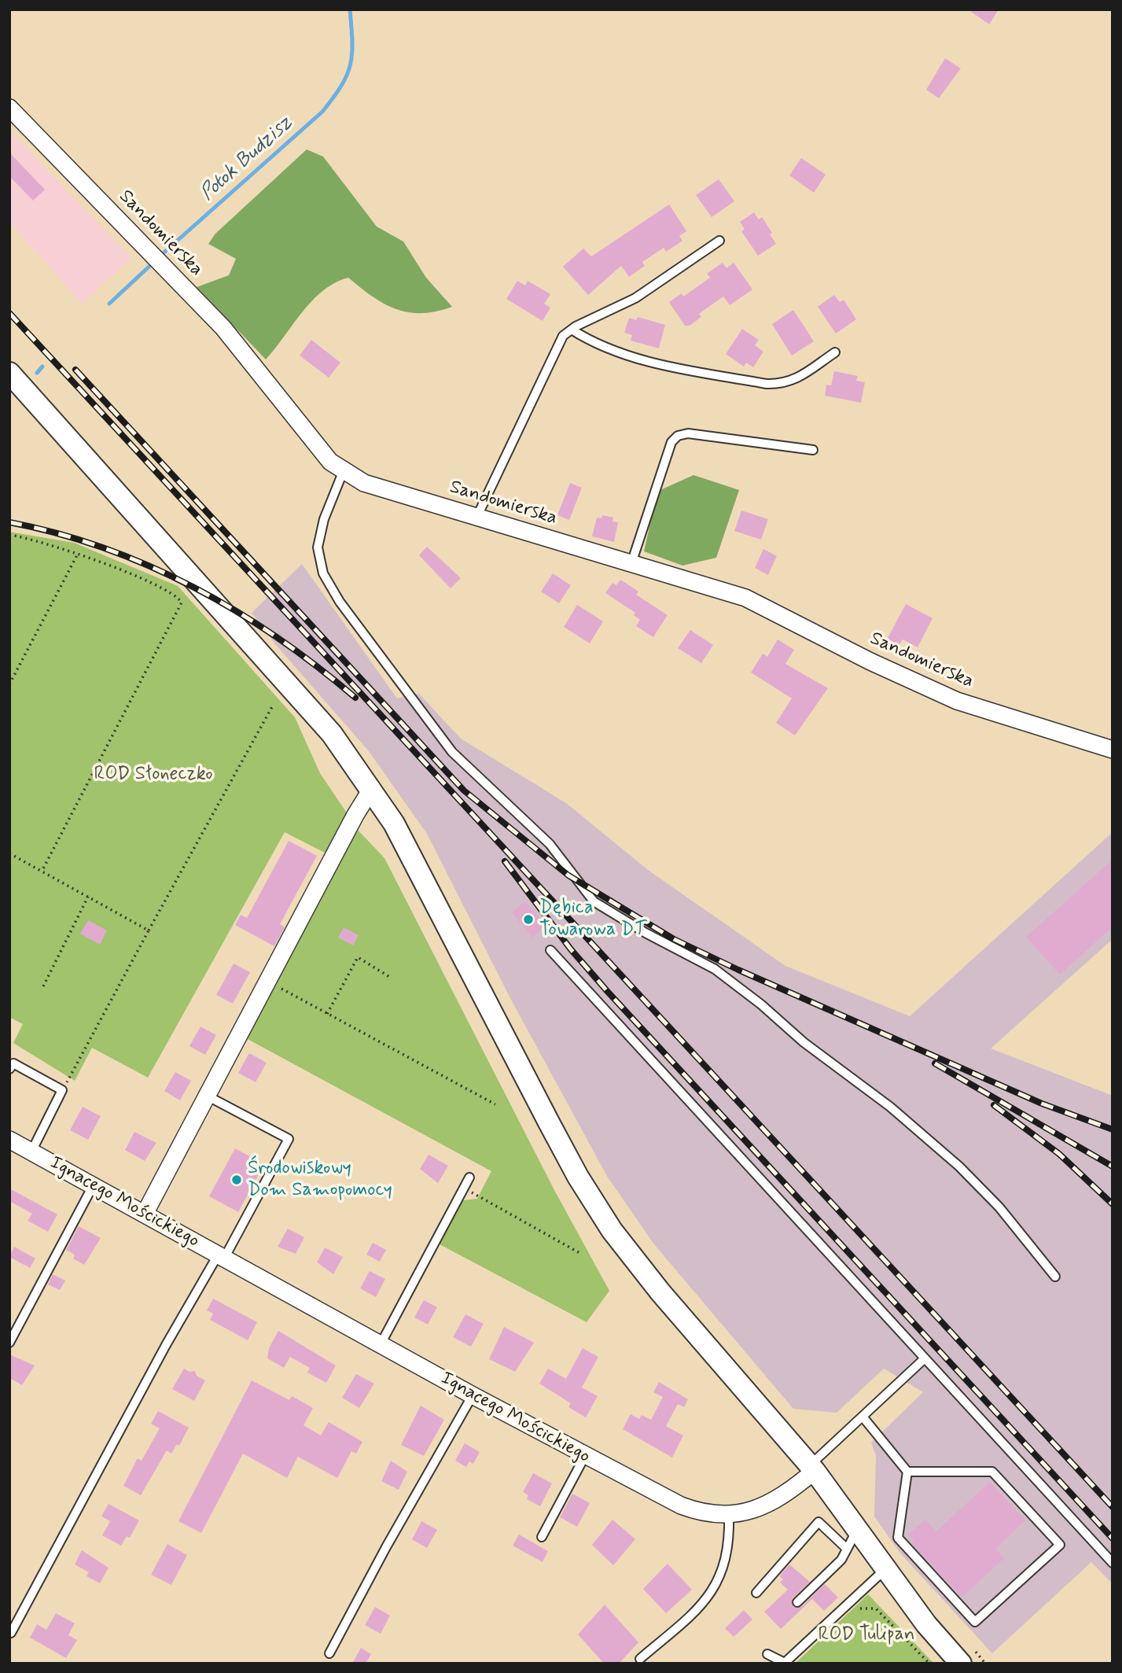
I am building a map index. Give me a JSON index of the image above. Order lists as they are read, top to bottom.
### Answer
{
  "streets": {
    "street": ["Sandomierska", "Ignacego Mościckiego"]
  },
  "water": ["Potok Budzisz"],
  "parks": ["ROD Słoneczko", "ROD Tulipan"],
  "places": ["Dębica Towarowa DT", "Środowiskowy Dom Samopomocy"]
}
